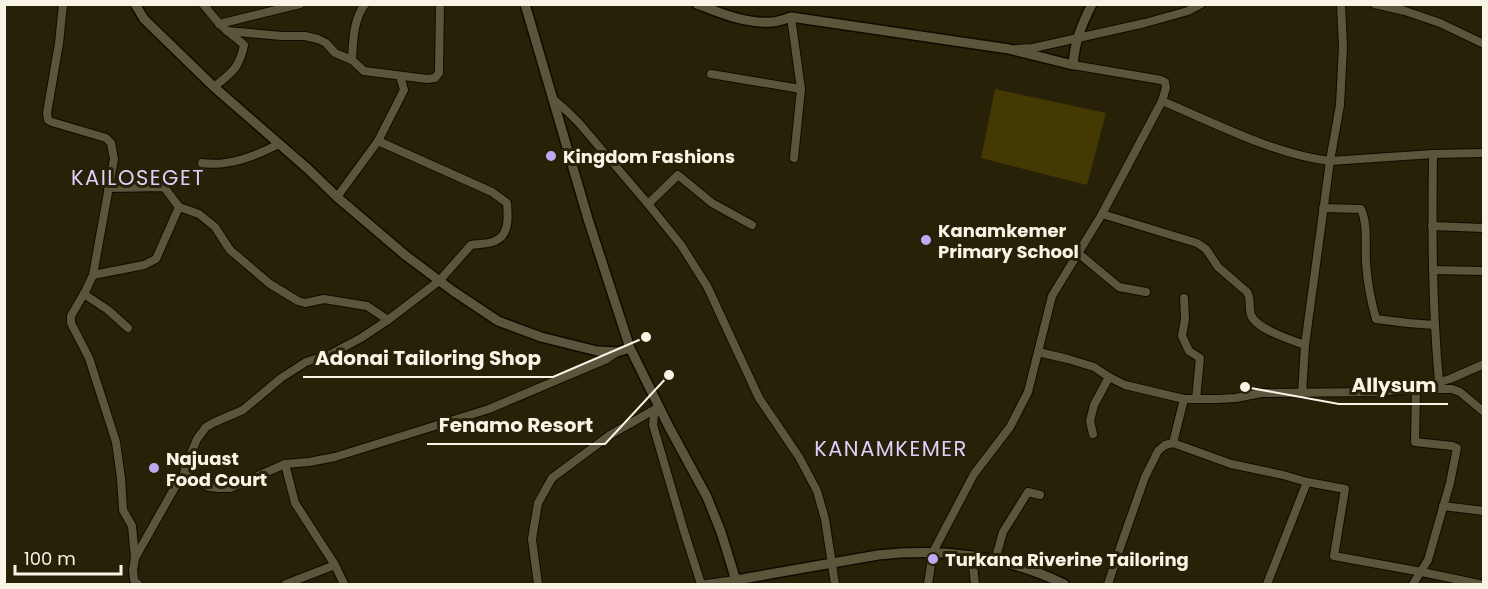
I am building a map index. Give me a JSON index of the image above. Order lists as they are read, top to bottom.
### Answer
{
  "districts": ["KAILOSEGET", "KANAMKEMER"],
  "places": [
    "Kingdom Fashions",
    "Kanamkemer Primary School",
    "Adonai Tailoring Shop",
    "Fenamo Resort",
    "Allysum",
    "Najuast Food Court",
    "Turkana Riverine Tailoring"
  ],
  "scale_bar": "100 m"
}
